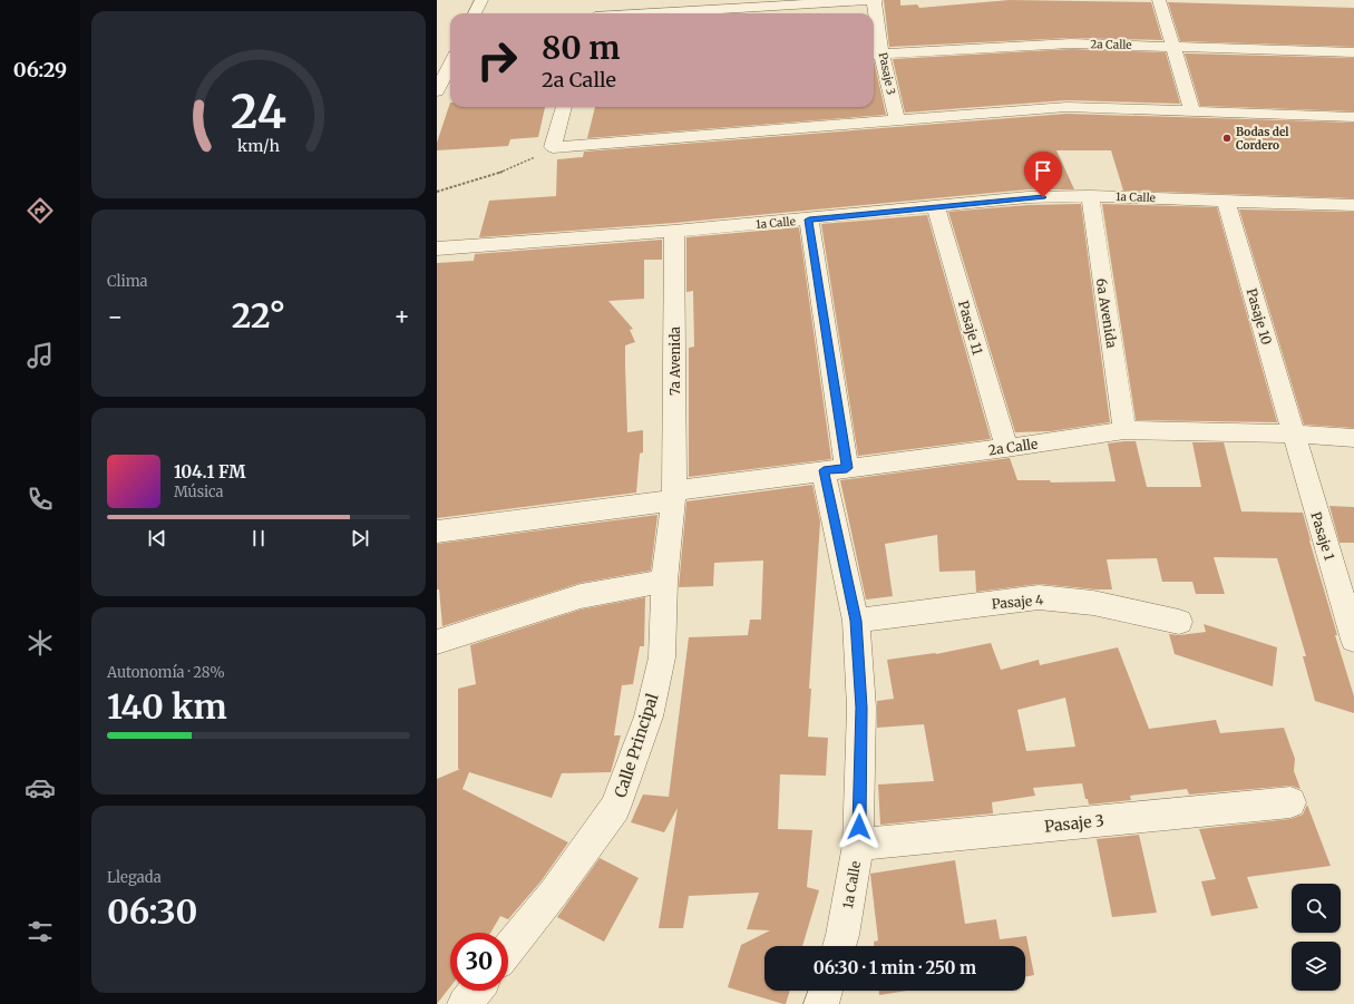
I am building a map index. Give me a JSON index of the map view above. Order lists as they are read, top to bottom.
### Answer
{
  "streets": {
    "street": [
      "2a Calle",
      "Pasaje 3",
      "1a Calle",
      "6a Avenida",
      "Pasaje 10",
      "Pasaje 11",
      "7a Avenida",
      "Pasaje 1",
      "Pasaje 4",
      "Calle Principal"
    ]
  },
  "crossings": [
    ["2a Calle", "Pasaje 3"],
    ["2a Calle", "1a Calle"],
    ["2a Calle", "6a Avenida"],
    ["2a Calle", "Pasaje 10"],
    ["2a Calle", "Pasaje 11"],
    ["2a Calle", "7a Avenida"],
    ["2a Calle", "Pasaje 1"],
    ["2a Calle", "Calle Principal"],
    ["Pasaje 3", "1a Calle"],
    ["1a Calle", "6a Avenida"],
    ["1a Calle", "Pasaje 10"],
    ["1a Calle", "Pasaje 11"],
    ["1a Calle", "7a Avenida"],
    ["1a Calle", "Pasaje 4"],
    ["Pasaje 10", "Pasaje 1"],
    ["7a Avenida", "Calle Principal"]
  ],
  "places": ["Bodas del Cordero"],
  "page": {
    "tabs": "06:29",
    "turn": ["80 m", "2a Calle"],
    "tile": [
      "Clima",
      ["Autonomía · 28%", "140 km"],
      ["Llegada", "06:30"]
    ],
    "heat": ["−", "22°", "+"],
    "song": ["104.1 FM", "Música"],
    "limit": "30",
    "trip": "06:30 · 1 min · 250 m",
    "gauge": ["24", "km/h"]
  }
}
